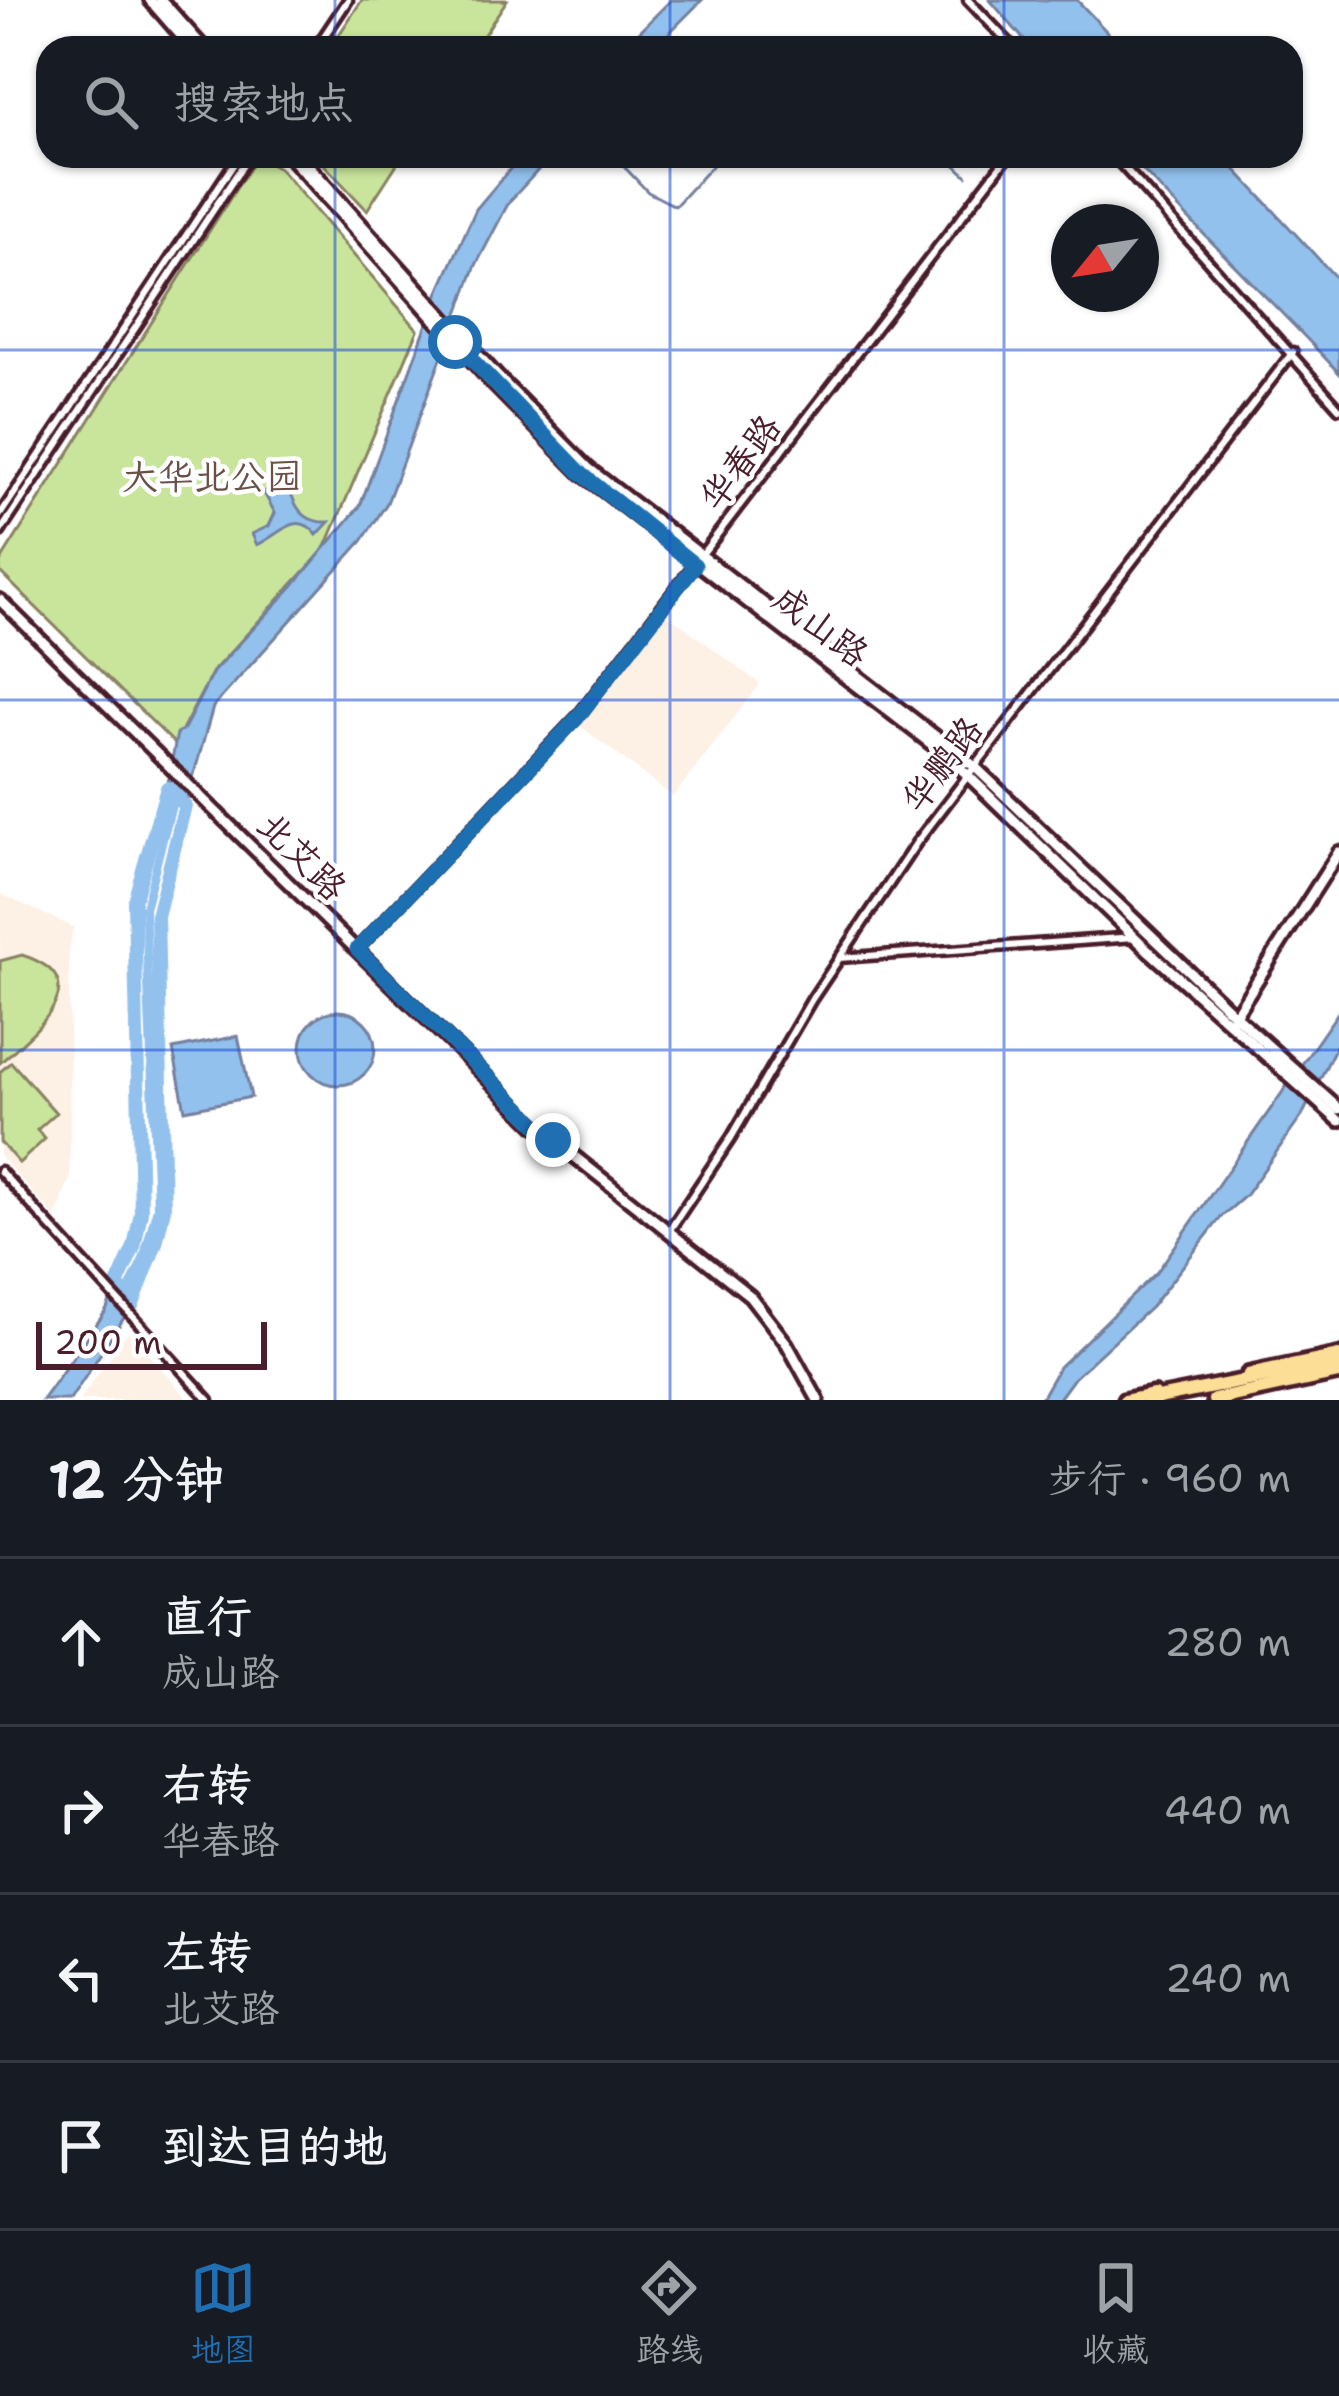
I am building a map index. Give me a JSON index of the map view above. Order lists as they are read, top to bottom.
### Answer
{
  "streets": {
    "main road": ["成山路", "北艾路"],
    "street": ["华春路", "华鹏路"]
  },
  "crossings": [
    ["华春路", "成山路"],
    ["华春路", "北艾路"],
    ["成山路", "华鹏路"],
    ["华鹏路", "北艾路"]
  ],
  "parks": ["大华北公园"],
  "scale_bar": "200 m",
  "north": "bottom left",
  "page": {
    "search": "搜索地点",
    "scale": "200 m",
    "heading": ["12 分钟", "步行 · 960 m"],
    "list": [
      ["直行", "成山路", "280 m"],
      ["右转", "华春路", "440 m"],
      ["左转", "北艾路", "240 m"],
      "到达目的地"
    ],
    "nav": ["地图", "路线", "收藏"]
  }
}
